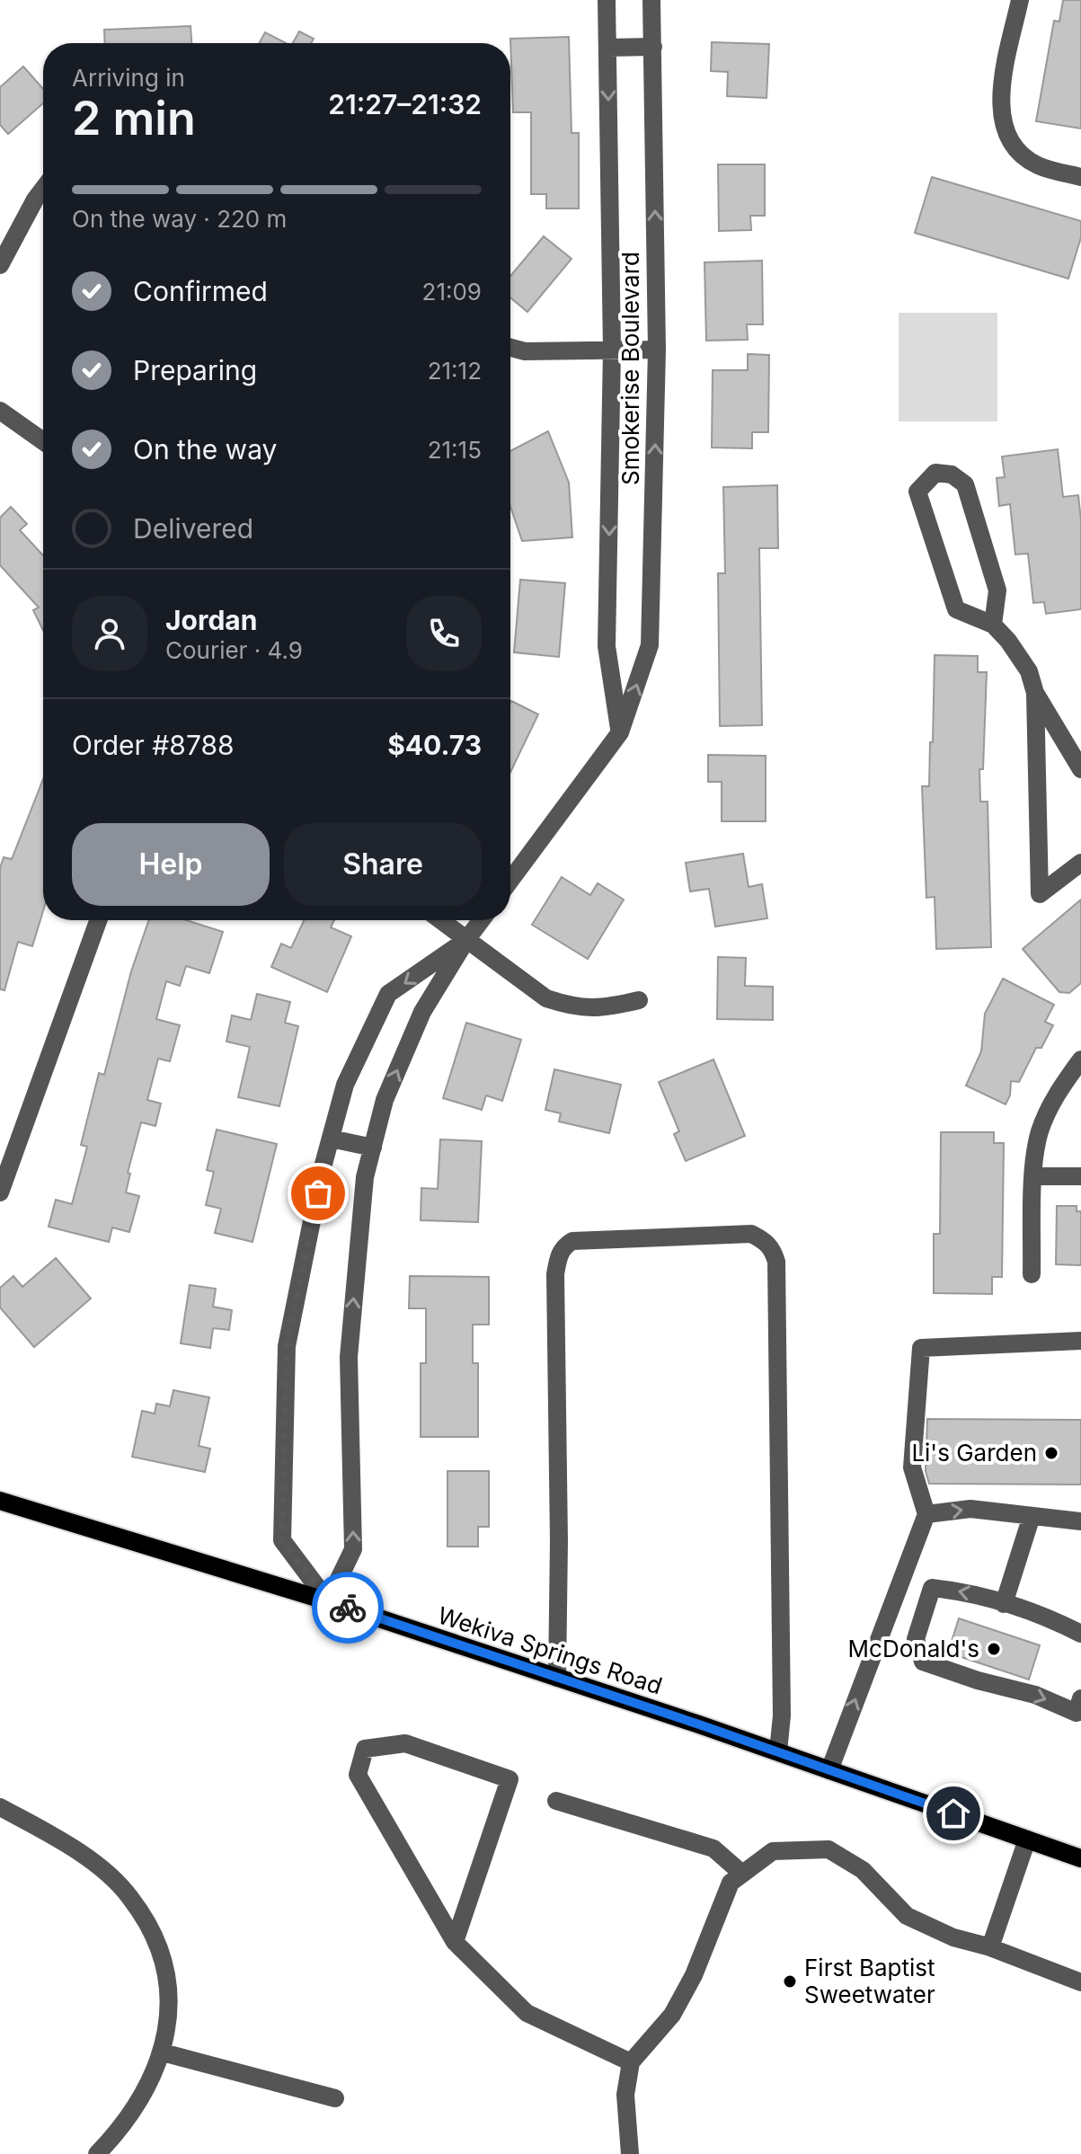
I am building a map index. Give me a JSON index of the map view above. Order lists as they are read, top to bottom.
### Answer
{
  "streets": {
    "main road": ["Wekiva Springs Road"],
    "street": ["Smokerise Boulevard"]
  },
  "places": ["Li's Garden", "McDonald's", "First Baptist Sweetwater"],
  "page": {
    "heading": ["2 min", "Arriving in", "21:27–21:32"],
    "panel": [
      "Jordan",
      "Courier · 4.9",
      "Order #8788",
      "$40.73"
    ],
    "bar": "On the way · 220 m",
    "list": [
      ["Confirmed", "21:09"],
      ["Preparing", "21:12"],
      ["On the way", "21:15"],
      "Delivered"
    ],
    "buttons": ["Help", "Share"]
  }
}
